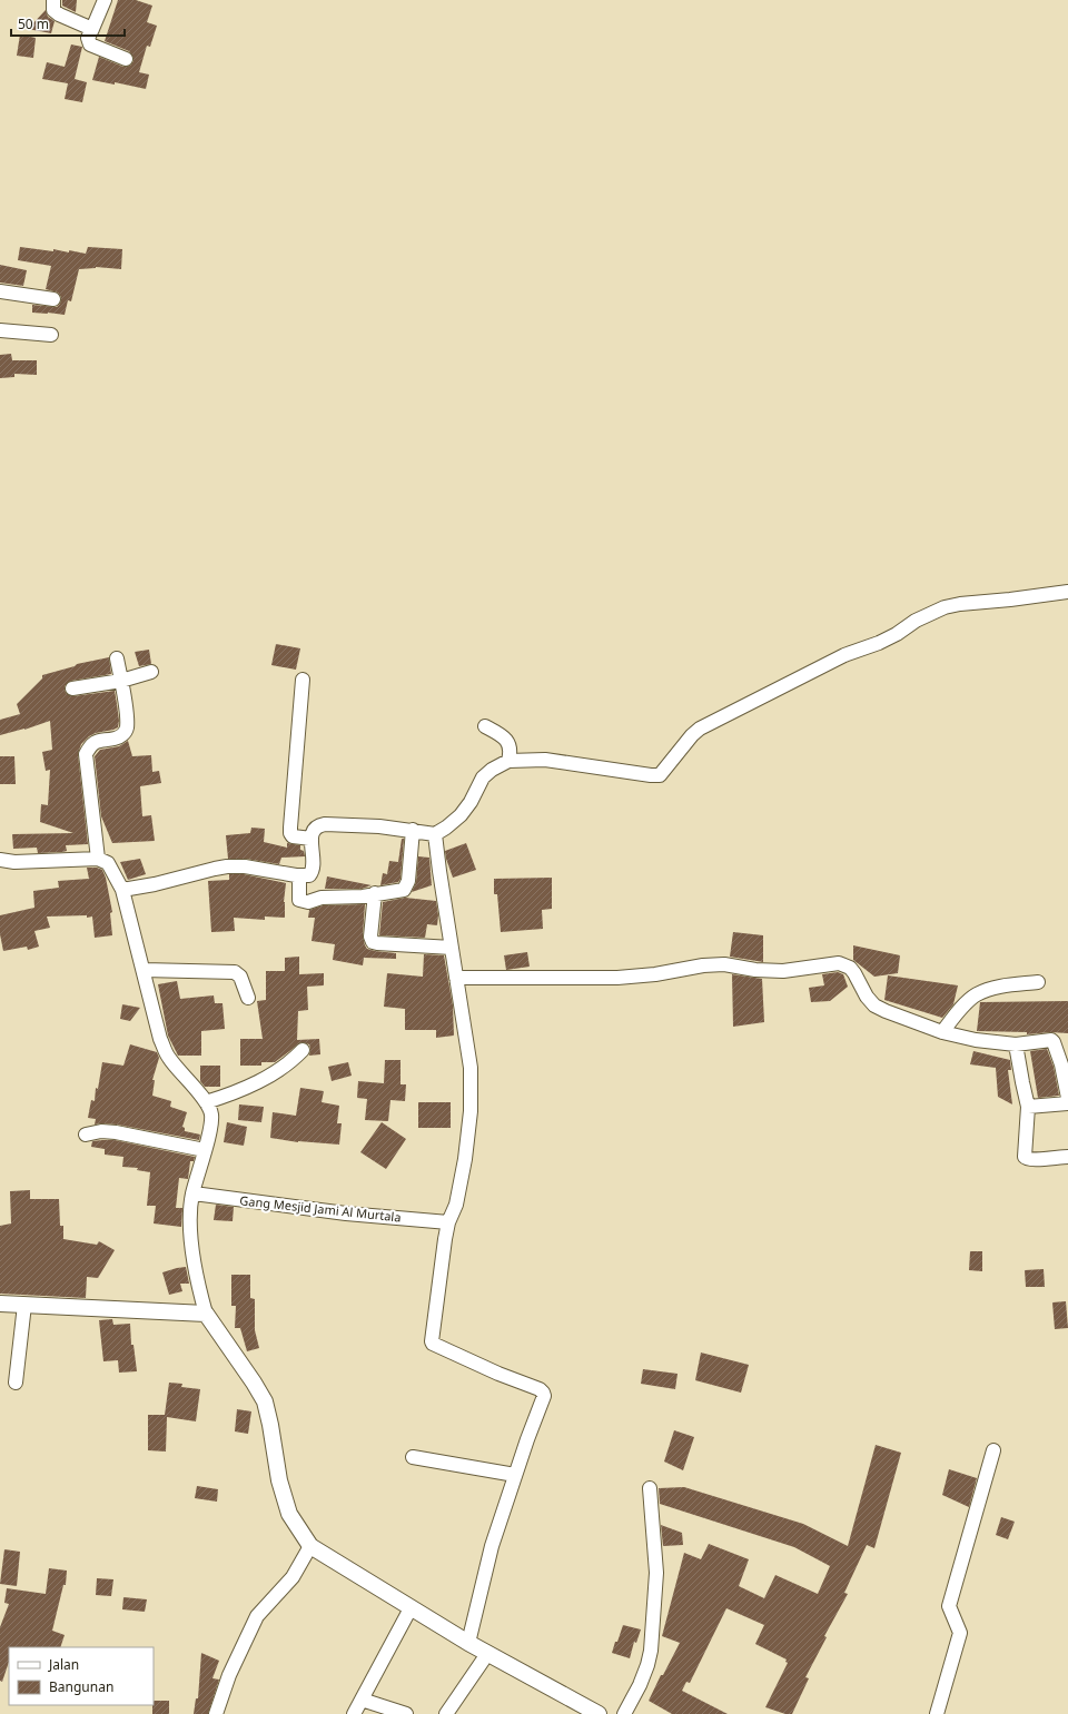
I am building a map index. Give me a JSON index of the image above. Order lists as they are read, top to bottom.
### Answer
{
  "streets": {
    "street": ["Gang Mesjid Jami Al Murtala"]
  },
  "legend": ["Jalan", "Bangunan"],
  "scale_bar": "50 m"
}
